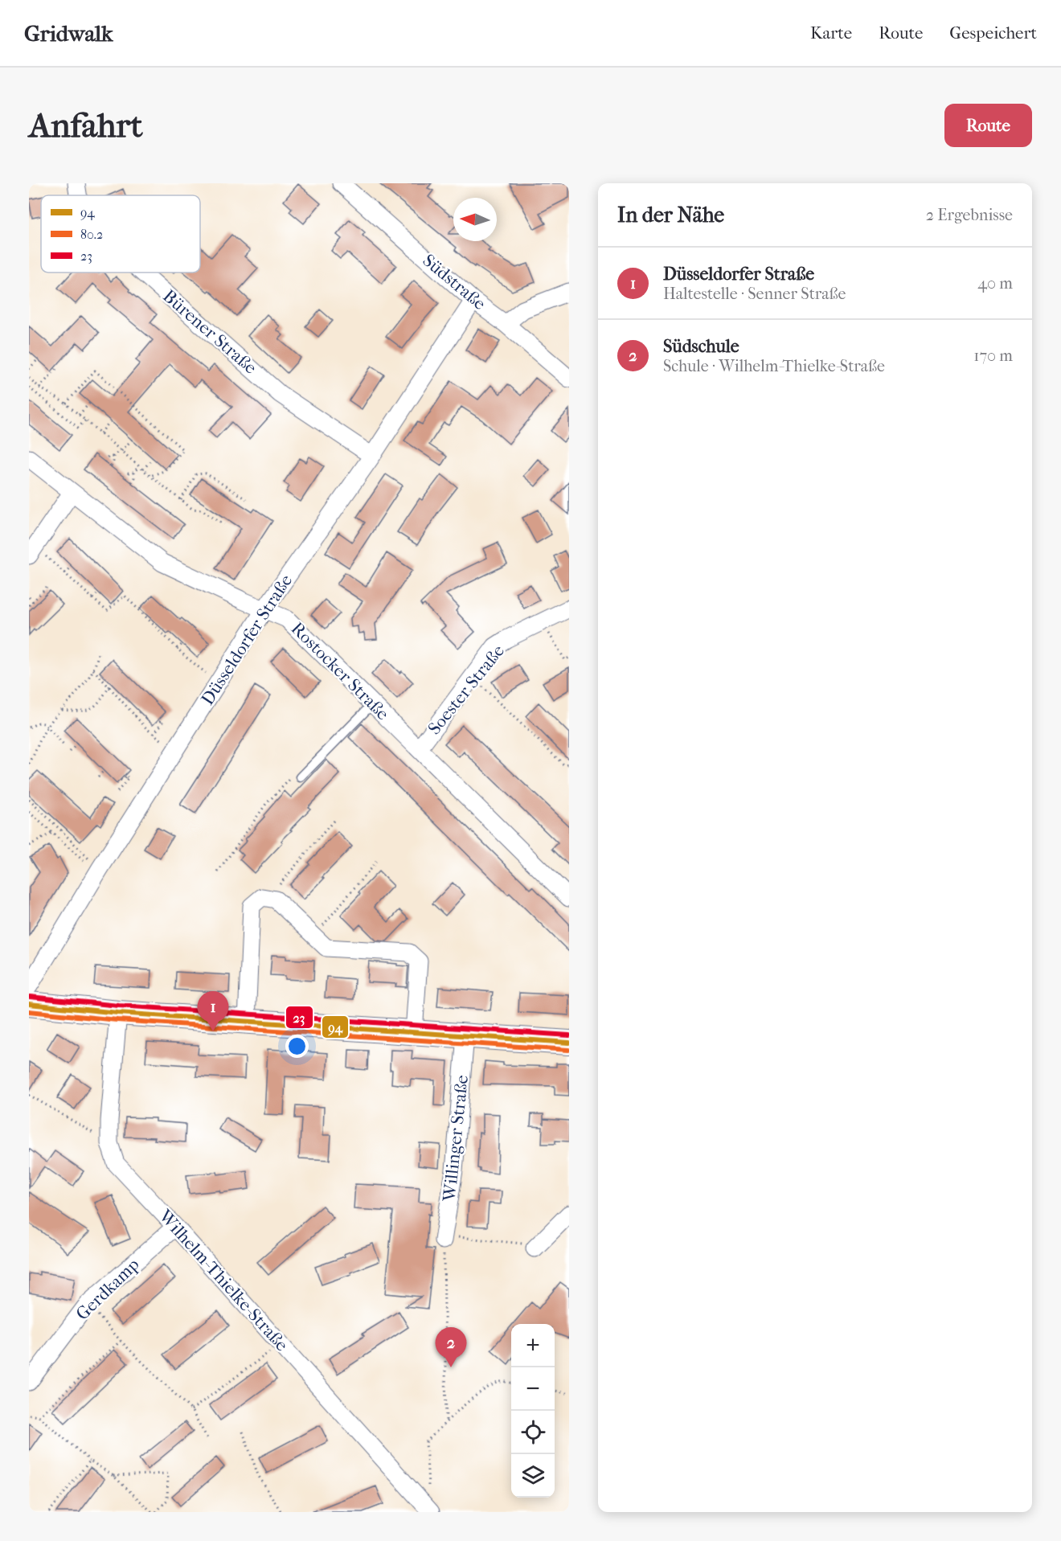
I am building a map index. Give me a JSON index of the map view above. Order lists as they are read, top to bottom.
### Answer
{
  "streets": {
    "street": [
      "Südstraße",
      "Bürener Straße",
      "Düsseldorfer Straße",
      "Rostocker Straße",
      "Soester Straße",
      "Willinger Straße",
      "Wilhelm-Thielke-Straße",
      "Gerdkamp"
    ]
  },
  "crossings": [
    ["Südstraße", "Düsseldorfer Straße"],
    ["Bürener Straße", "Düsseldorfer Straße"],
    ["Düsseldorfer Straße", "Rostocker Straße"],
    ["Rostocker Straße", "Soester Straße"],
    ["Wilhelm-Thielke-Straße", "Gerdkamp"]
  ],
  "lines": ["transit line 23", "transit line 94", "transit line 80.2"],
  "legend": ["94", "80.2", "23"],
  "north": "left",
  "page": {
    "header": "Gridwalk",
    "nav": ["Karte", "Route", "Gespeichert"],
    "buttons": "Route",
    "title": "Anfahrt",
    "heading": ["In der Nähe", "2 Ergebnisse"],
    "list": [
      {
        "mark": "1",
        "name": "Düsseldorfer Straße",
        "note": "Haltestelle · Senner Straße",
        "value": "40 m"
      },
      {
        "mark": "2",
        "name": "Südschule",
        "note": "Schule · Wilhelm-Thielke-Straße",
        "value": "170 m"
      }
    ],
    "pins": ["1", "2"],
    "map_buttons": ["+", "−"]
  }
}
